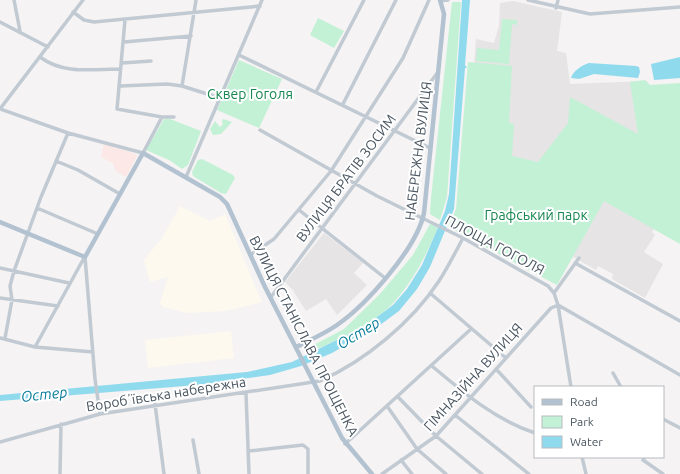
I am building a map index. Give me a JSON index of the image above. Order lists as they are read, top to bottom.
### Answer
{
  "streets": {
    "main road": ["НАБЕРЕЖНА ВУЛИЦЯ", "ВУЛИЦЯ СТАНІСЛАВА ПРОЩЕНКА"],
    "street": [
      "ВУЛИЦЯ БРАТІВ ЗОСИМ",
      "ПЛОЩА ГОГОЛЯ",
      "ГІМНАЗІЙНА ВУЛИЦЯ",
      "Воробʼївська набережна"
    ]
  },
  "crossings": [
    ["НАБЕРЕЖНА ВУЛИЦЯ", "ВУЛИЦЯ БРАТІВ ЗОСИМ"],
    ["НАБЕРЕЖНА ВУЛИЦЯ", "ПЛОЩА ГОГОЛЯ"],
    ["НАБЕРЕЖНА ВУЛИЦЯ", "ВУЛИЦЯ СТАНІСЛАВА ПРОЩЕНКА"],
    ["ВУЛИЦЯ БРАТІВ ЗОСИМ", "ПЛОЩА ГОГОЛЯ"],
    ["ВУЛИЦЯ БРАТІВ ЗОСИМ", "ВУЛИЦЯ СТАНІСЛАВА ПРОЩЕНКА"],
    ["ВУЛИЦЯ СТАНІСЛАВА ПРОЩЕНКА", "Воробʼївська набережна"]
  ],
  "water": ["Остер"],
  "parks": ["Сквер Гоголя", "Графський парк"],
  "legend": ["Road", "Park", "Water"]
}
